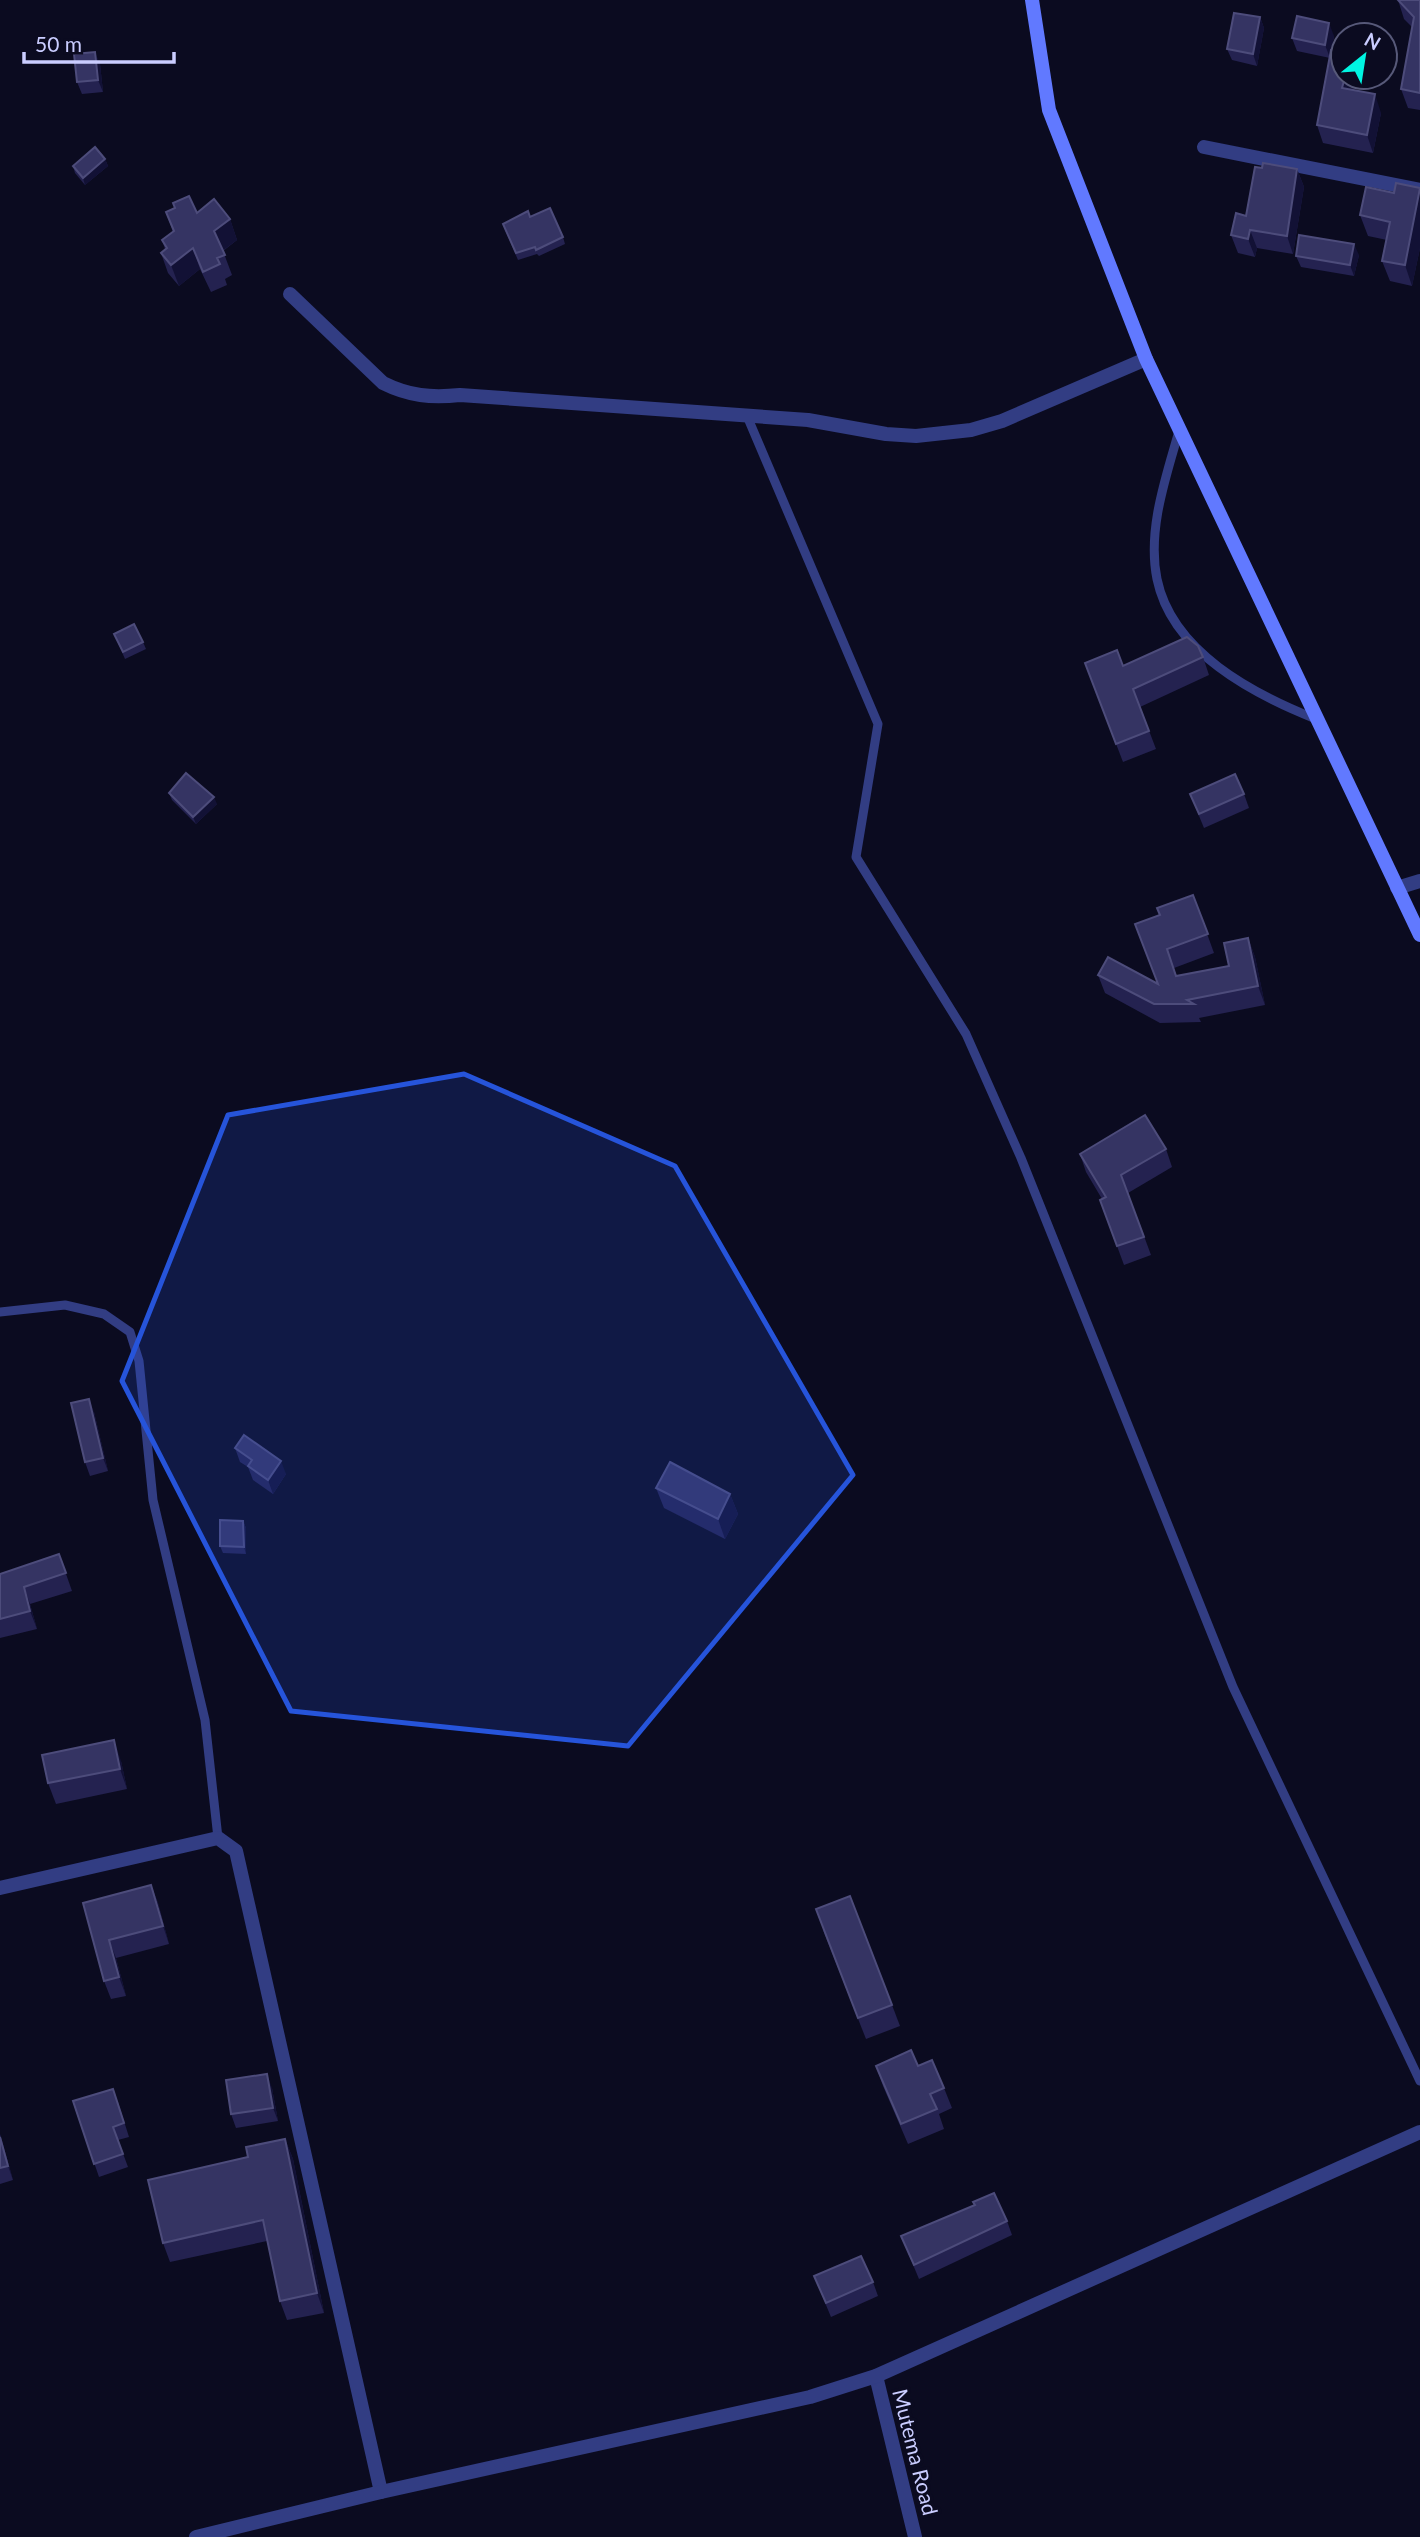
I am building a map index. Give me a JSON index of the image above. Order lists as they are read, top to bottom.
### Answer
{
  "streets": {
    "street": ["Mutema Road"]
  },
  "scale_bar": "50 m",
  "north": "top right"
}
